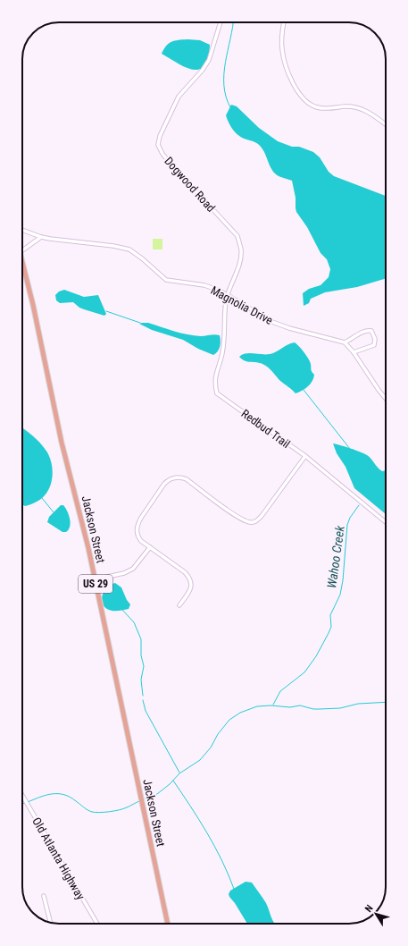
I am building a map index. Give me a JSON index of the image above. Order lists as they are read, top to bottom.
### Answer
{
  "streets": {
    "main road": ["Jackson Street", "US 29"],
    "street": [
      "Dogwood Road",
      "Magnolia Drive",
      "Redbud Trail",
      "Old Atlanta Highway"
    ]
  },
  "crossings": [
    ["Dogwood Road", "Magnolia Drive"],
    ["Dogwood Road", "Redbud Trail"],
    ["Magnolia Drive", "Redbud Trail"]
  ],
  "water": ["Wahoo Creek"],
  "north": "top left"
}
